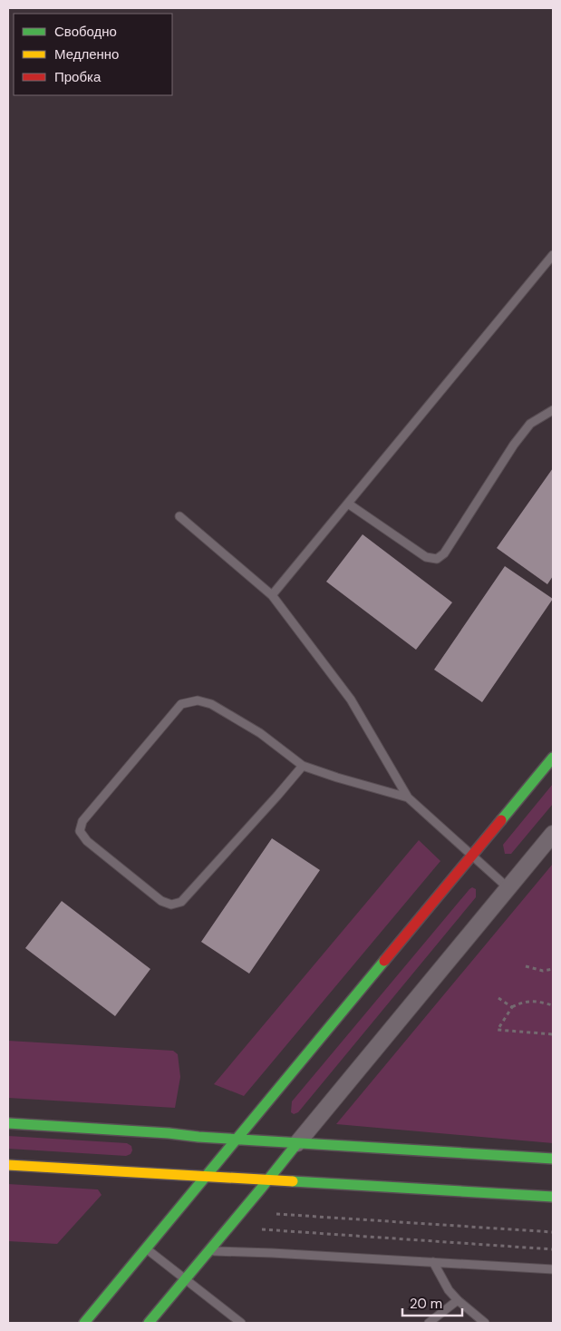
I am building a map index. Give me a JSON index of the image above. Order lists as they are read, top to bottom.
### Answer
{
  "legend": ["Свободно", "Медленно", "Пробка"],
  "scale_bar": "20 m"
}
